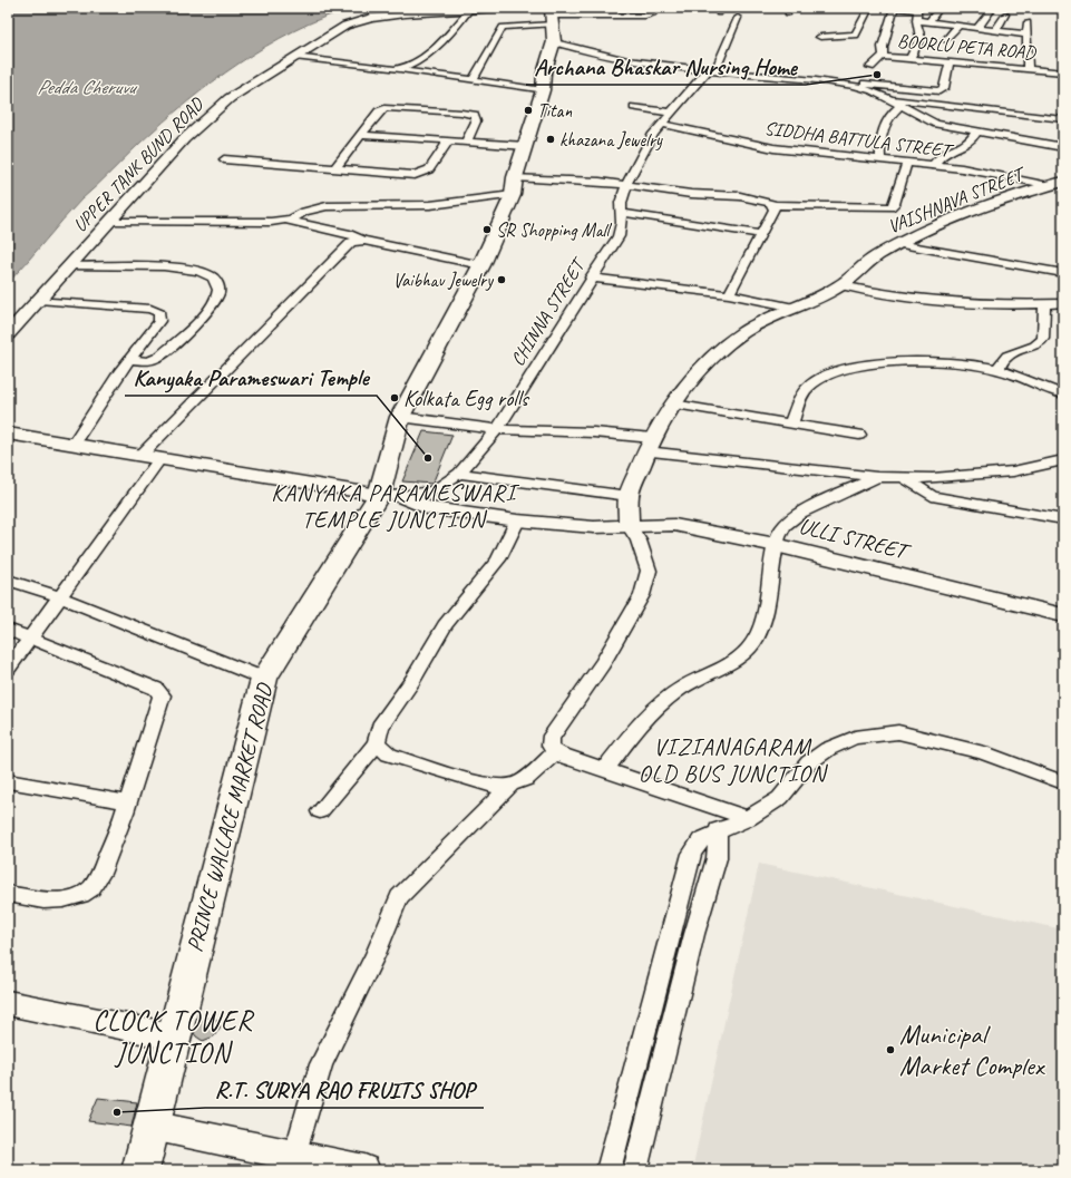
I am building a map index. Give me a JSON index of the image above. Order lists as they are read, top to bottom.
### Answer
{
  "streets": {
    "main road": ["PRINCE WALLACE MARKET ROAD"],
    "street": [
      "BOORLU PETA ROAD",
      "SIDDHA BATTULA STREET",
      "UPPER TANK BUND ROAD",
      "VAISHNAVA STREET",
      "CHINNA STREET",
      "ULLI STREET"
    ]
  },
  "crossings": [
    ["SIDDHA BATTULA STREET", "VAISHNAVA STREET"],
    ["SIDDHA BATTULA STREET", "CHINNA STREET"],
    ["VAISHNAVA STREET", "ULLI STREET"],
    ["CHINNA STREET", "ULLI STREET"],
    ["CHINNA STREET", "PRINCE WALLACE MARKET ROAD"],
    ["ULLI STREET", "PRINCE WALLACE MARKET ROAD"]
  ],
  "districts": ["KANYAKA PARAMESWARI TEMPLE JUNCTION", "VIZIANAGARAM OLD BUS JUNCTION", "CLOCK TOWER JUNCTION"],
  "water": ["Pedda Cheruvu"],
  "places": [
    "Archana Bhaskar Nursing Home",
    "Titan",
    "khazana Jewelry",
    "SR Shopping Mall",
    "Vaibhav Jewelry",
    "Kolkata Egg rolls",
    "Kanyaka Parameswari Temple",
    "Municipal Market Complex",
    "R.T. SURYA RAO FRUITS SHOP"
  ]
}
